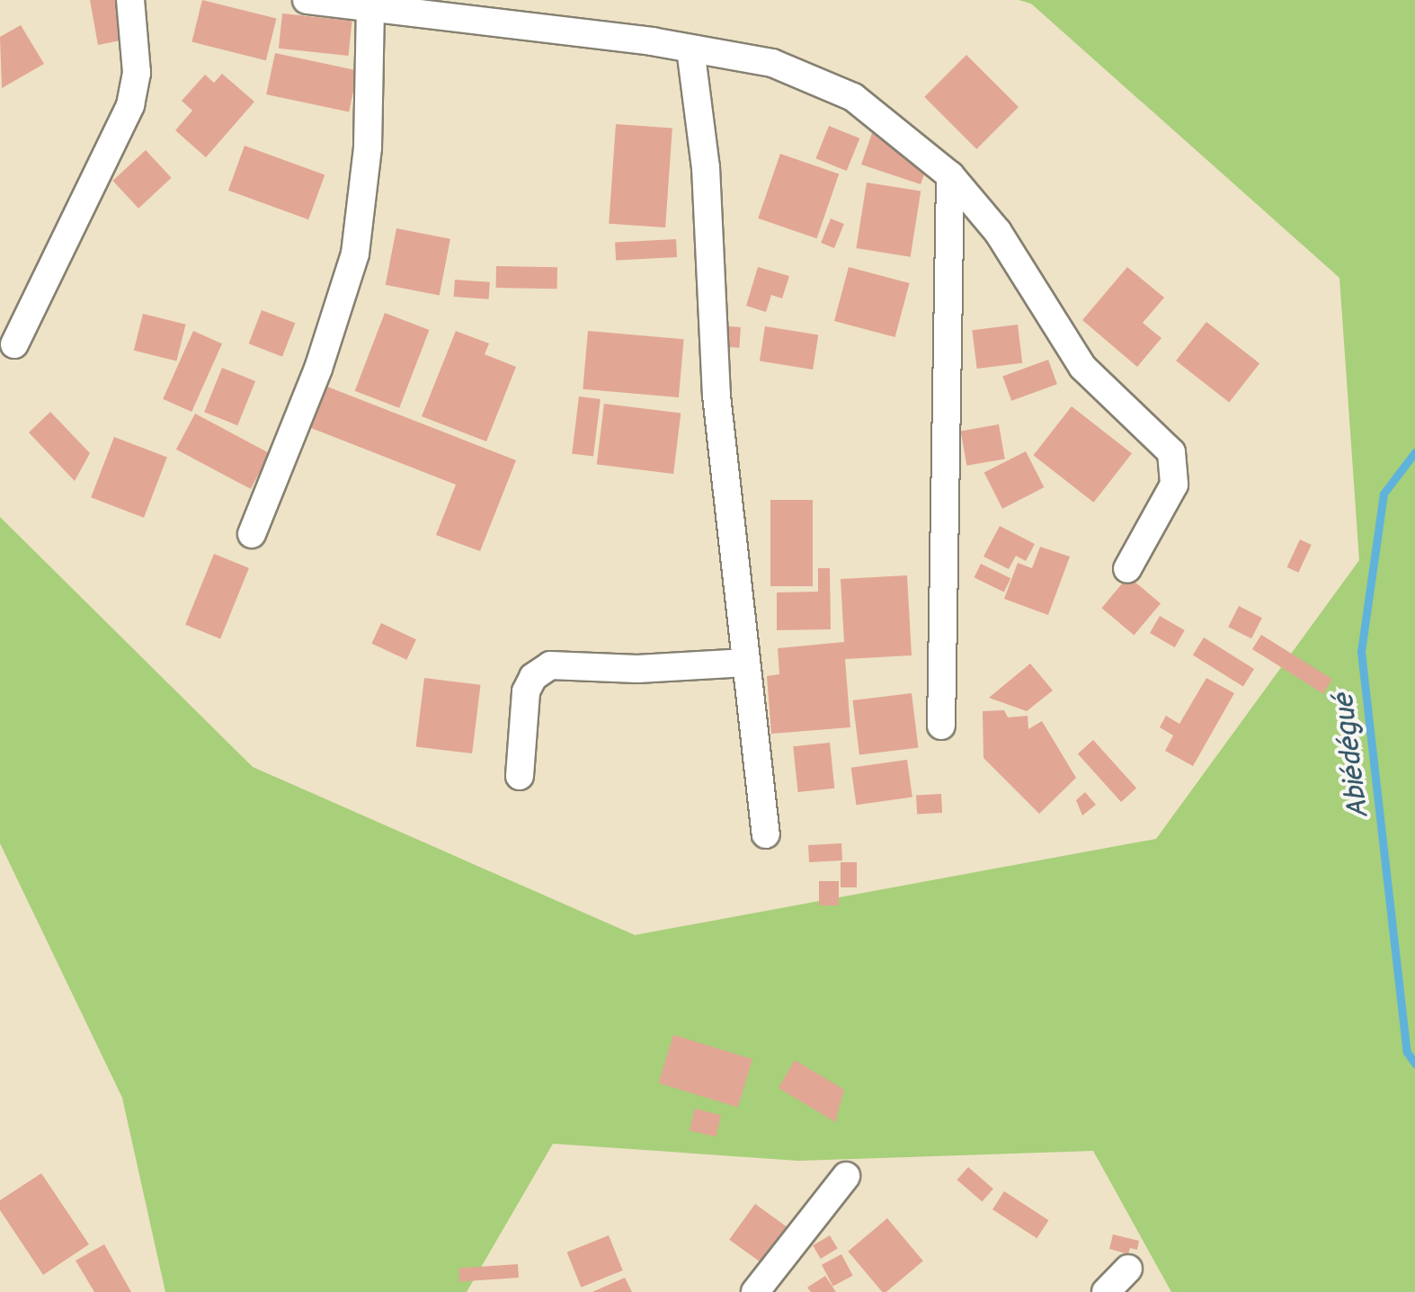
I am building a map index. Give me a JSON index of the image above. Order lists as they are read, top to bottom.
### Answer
{
  "water": ["Abiédégué"]
}
